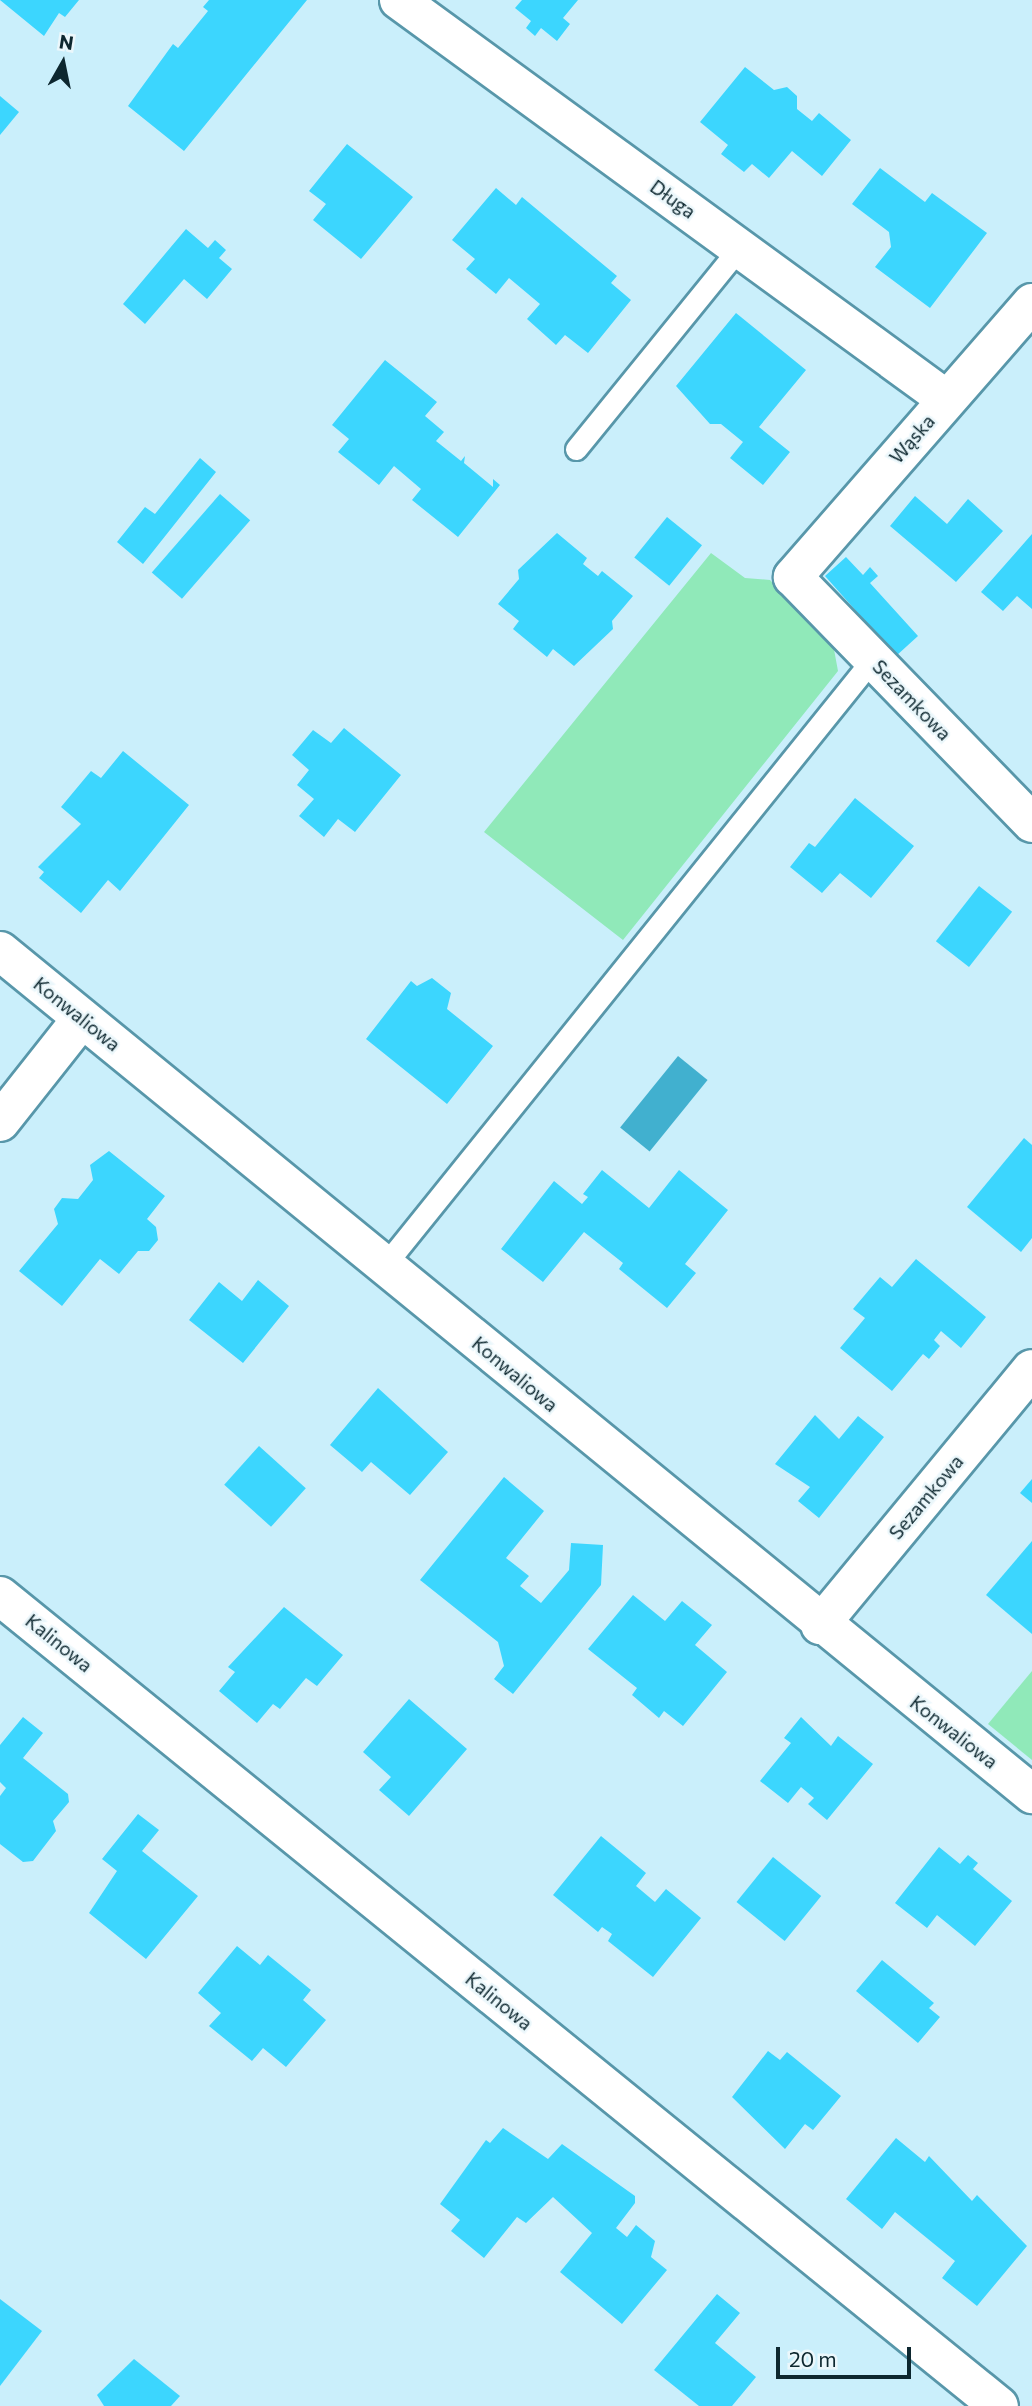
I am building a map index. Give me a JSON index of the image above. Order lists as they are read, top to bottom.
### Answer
{
  "streets": {
    "street": [
      "Długa",
      "Wąska",
      "Sezamkowa",
      "Konwaliowa",
      "Kalinowa"
    ]
  },
  "crossings": [
    ["Długa", "Wąska"],
    ["Wąska", "Sezamkowa"],
    ["Sezamkowa", "Konwaliowa"]
  ],
  "scale_bar": "20 m",
  "north": "top"
}
